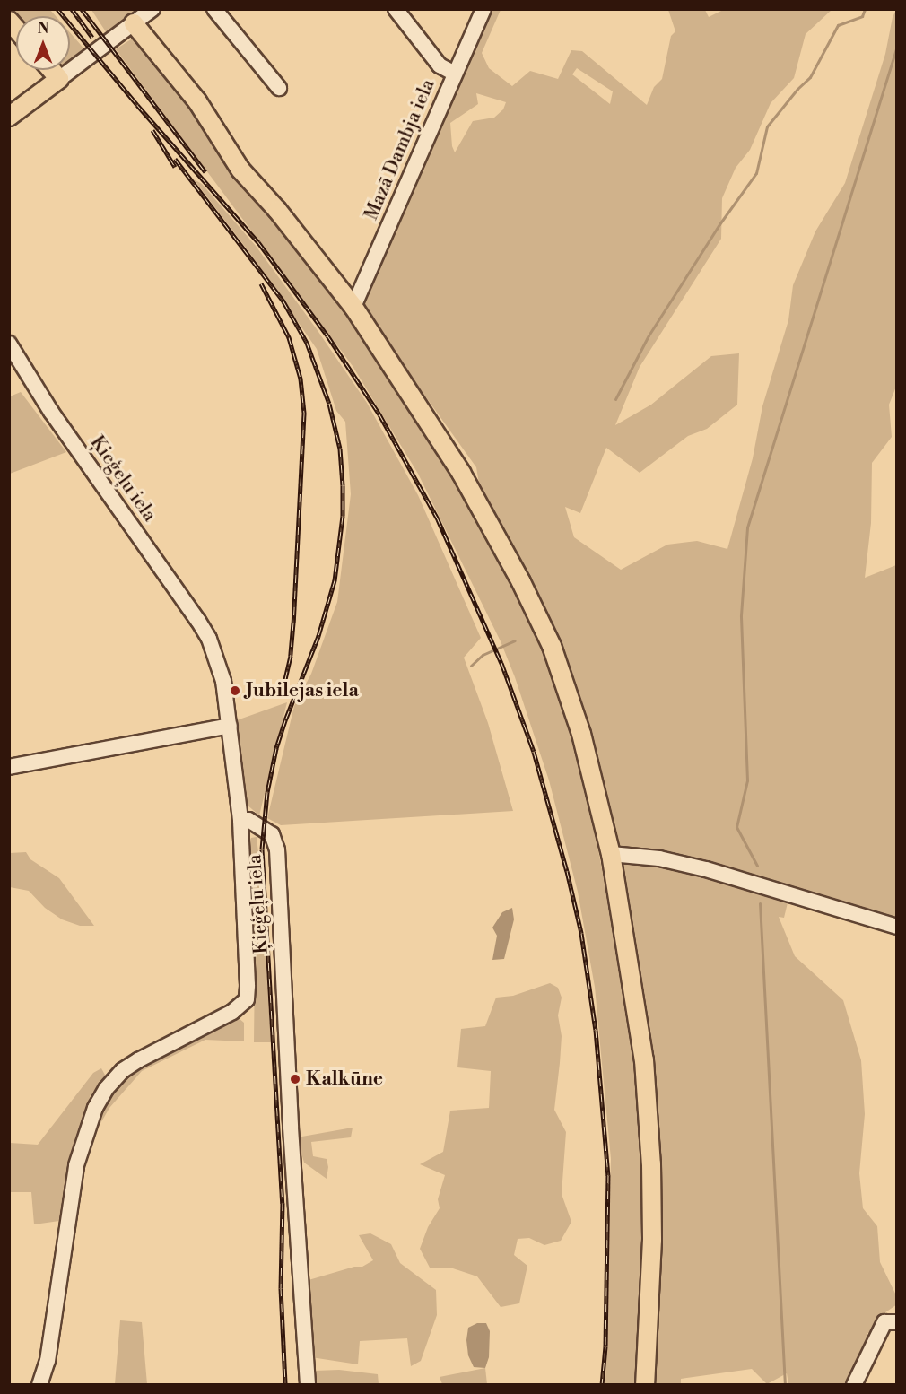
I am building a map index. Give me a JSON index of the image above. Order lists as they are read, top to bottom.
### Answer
{
  "streets": {
    "street": ["Mazā Dambja iela", "Ķieģeļu iela"]
  },
  "places": ["Jubilejas iela", "Kalkūne"],
  "north": "top"
}
